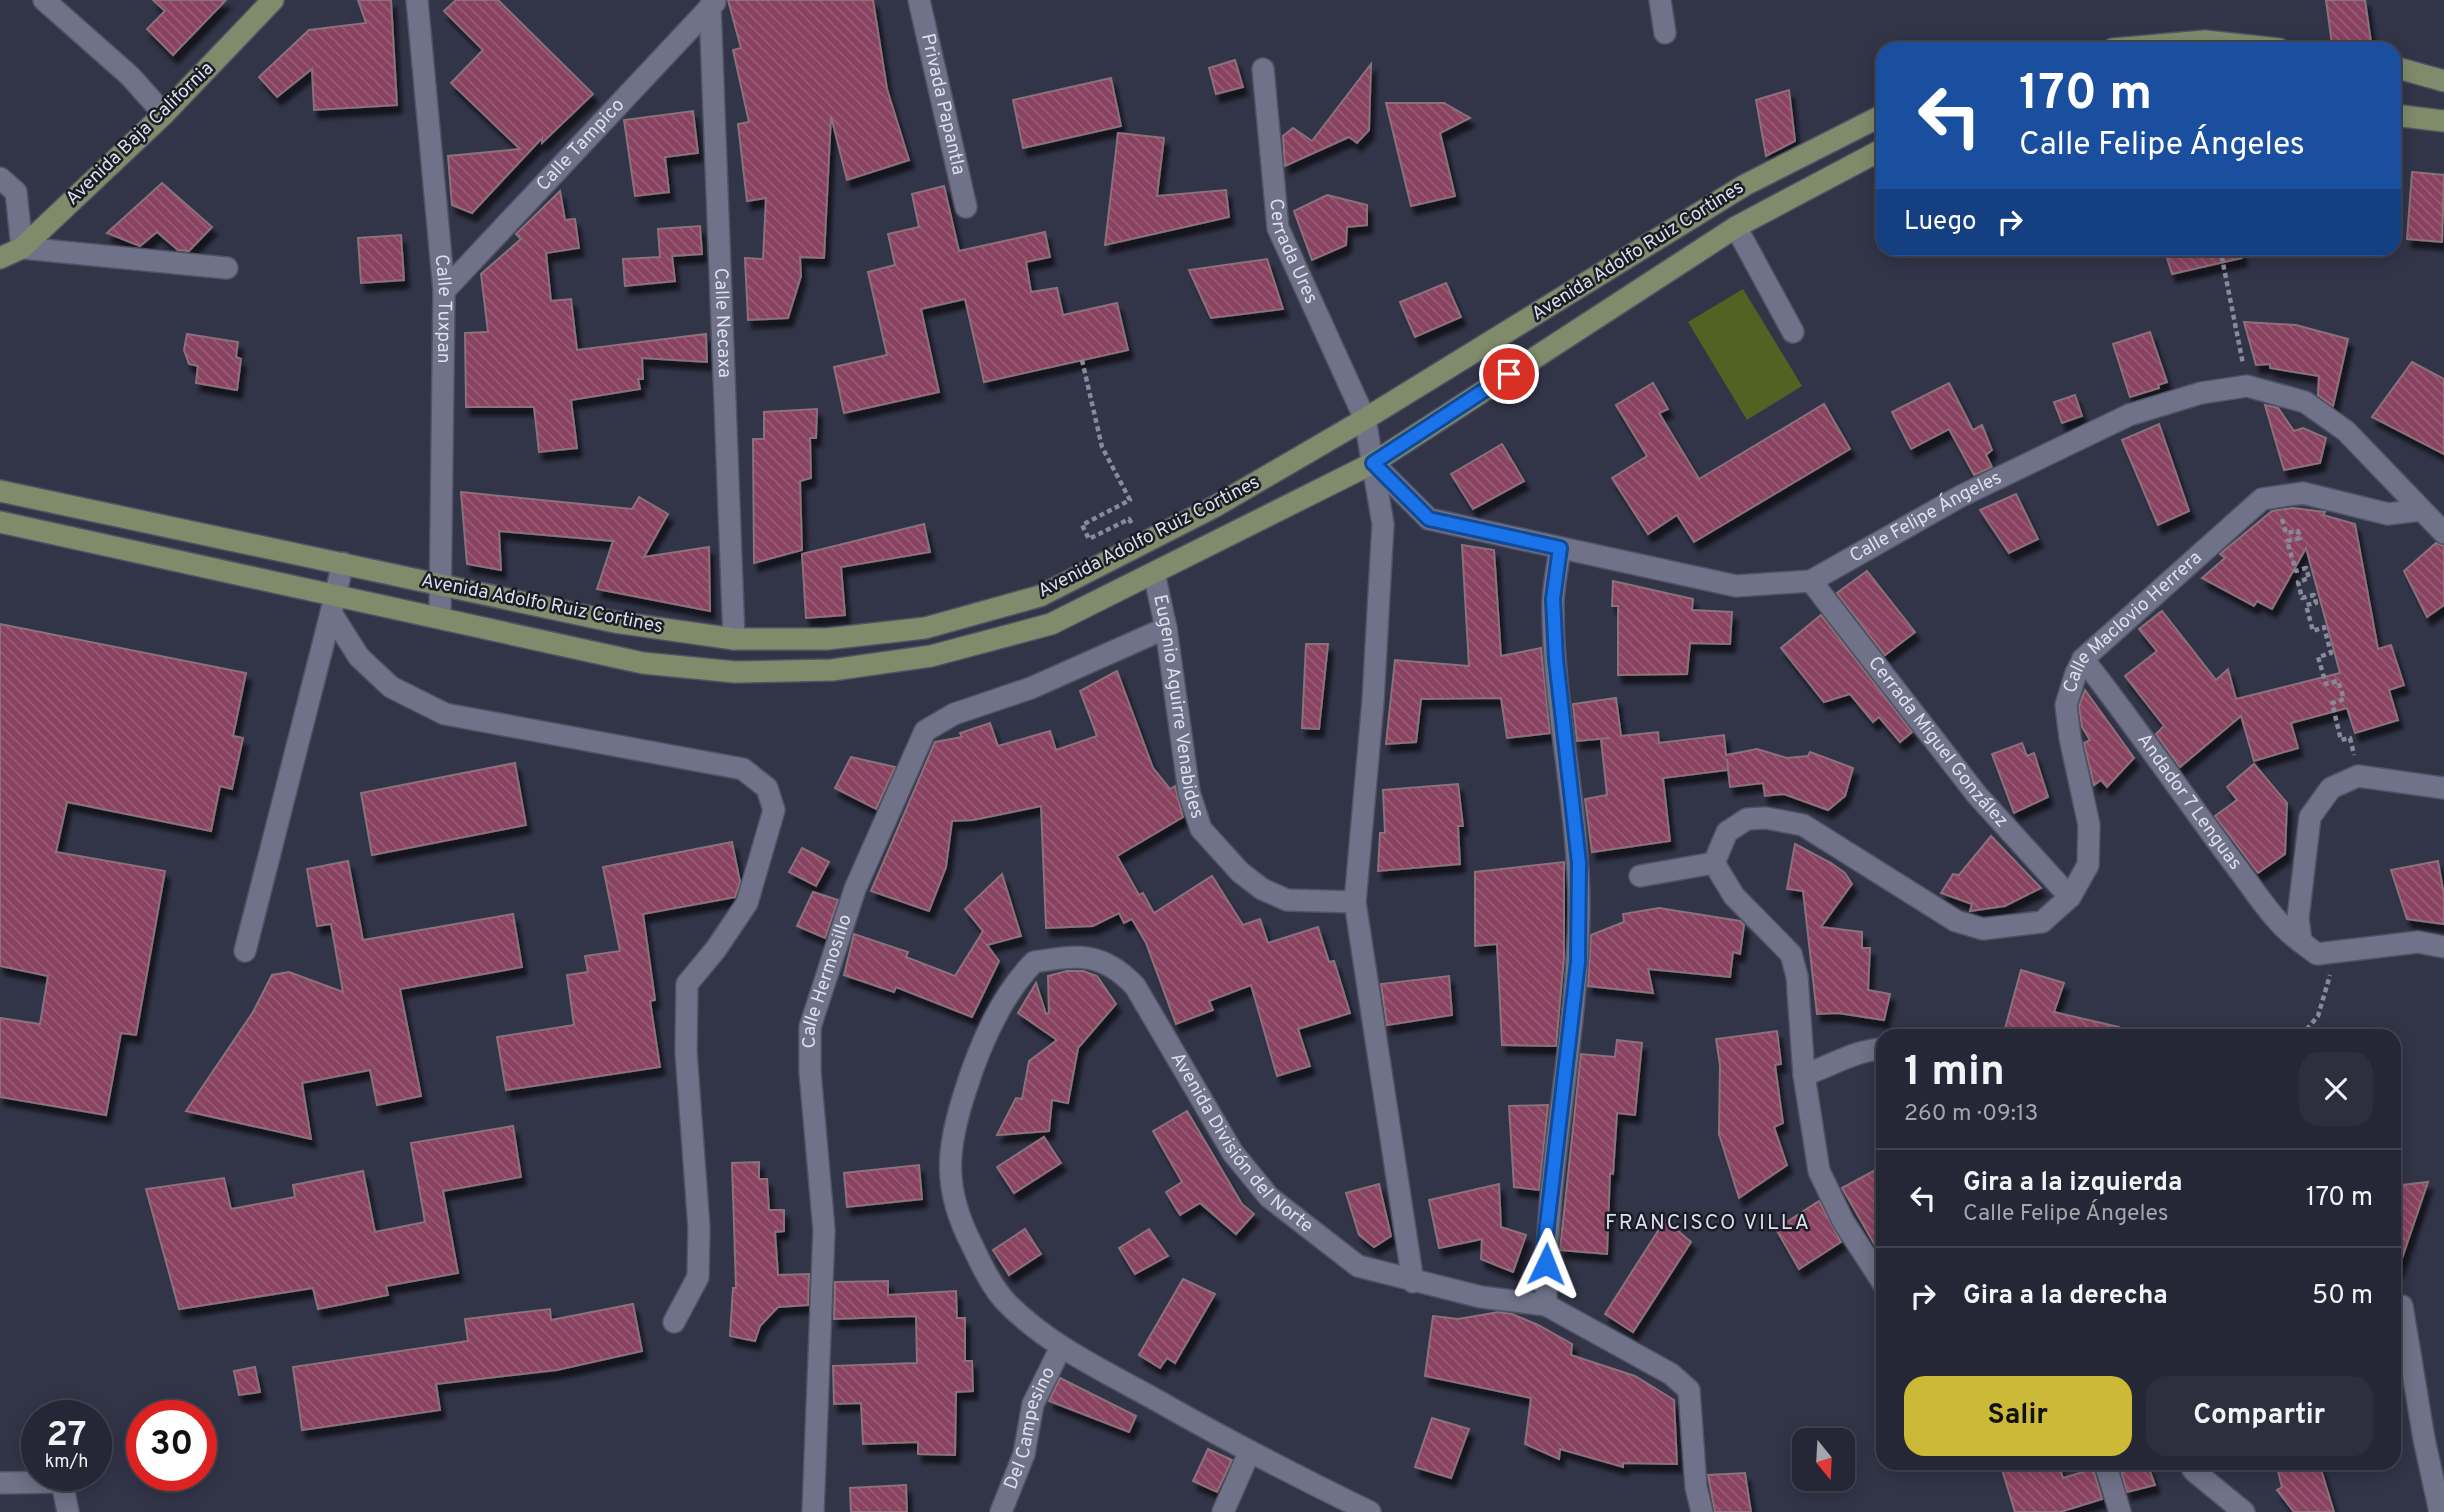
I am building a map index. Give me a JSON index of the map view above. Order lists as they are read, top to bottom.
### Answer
{
  "streets": {
    "main road": ["Avenida Baja California", "Avenida Adolfo Ruiz Cortines"],
    "street": [
      "Privada Papantla",
      "Calle Tampico",
      "Cerrada Ures",
      "Calle Tuxpan",
      "Calle Necaxa",
      "Calle Felipe Ángeles",
      "Calle Maclovio Herrera",
      "Eugenio Aguirre Venabides",
      "Cerrada Miguel González",
      "Andador 7 Lenguas",
      "Calle Hermosillo",
      "Avenida División del Norte",
      "Del Campesino"
    ]
  },
  "crossings": [
    ["Calle Tampico", "Calle Tuxpan"],
    ["Calle Tampico", "Calle Necaxa"],
    ["Cerrada Ures", "Avenida Adolfo Ruiz Cortines"],
    ["Avenida Adolfo Ruiz Cortines", "Calle Tuxpan"],
    ["Avenida Adolfo Ruiz Cortines", "Calle Necaxa"],
    ["Avenida Adolfo Ruiz Cortines", "Calle Felipe Ángeles"],
    ["Avenida Adolfo Ruiz Cortines", "Eugenio Aguirre Venabides"],
    ["Calle Felipe Ángeles", "Cerrada Miguel González"],
    ["Calle Maclovio Herrera", "Cerrada Miguel González"],
    ["Calle Maclovio Herrera", "Andador 7 Lenguas"],
    ["Eugenio Aguirre Venabides", "Calle Hermosillo"],
    ["Avenida División del Norte", "Del Campesino"]
  ],
  "districts": ["FRANCISCO VILLA"],
  "north": "bottom",
  "page": {
    "turn": ["170 m", "Calle Felipe Ángeles"],
    "then": "Luego",
    "heading": ["1 min", "260 m · 09:13"],
    "list": [
      {
        "name": "Gira a la izquierda",
        "note": "Calle Felipe Ángeles",
        "value": "170 m"
      },
      {
        "name": "Gira a la derecha",
        "value": "50 m"
      }
    ],
    "buttons": ["Salir", "Compartir"],
    "speed": "27 km/h",
    "limit": "30"
  }
}
